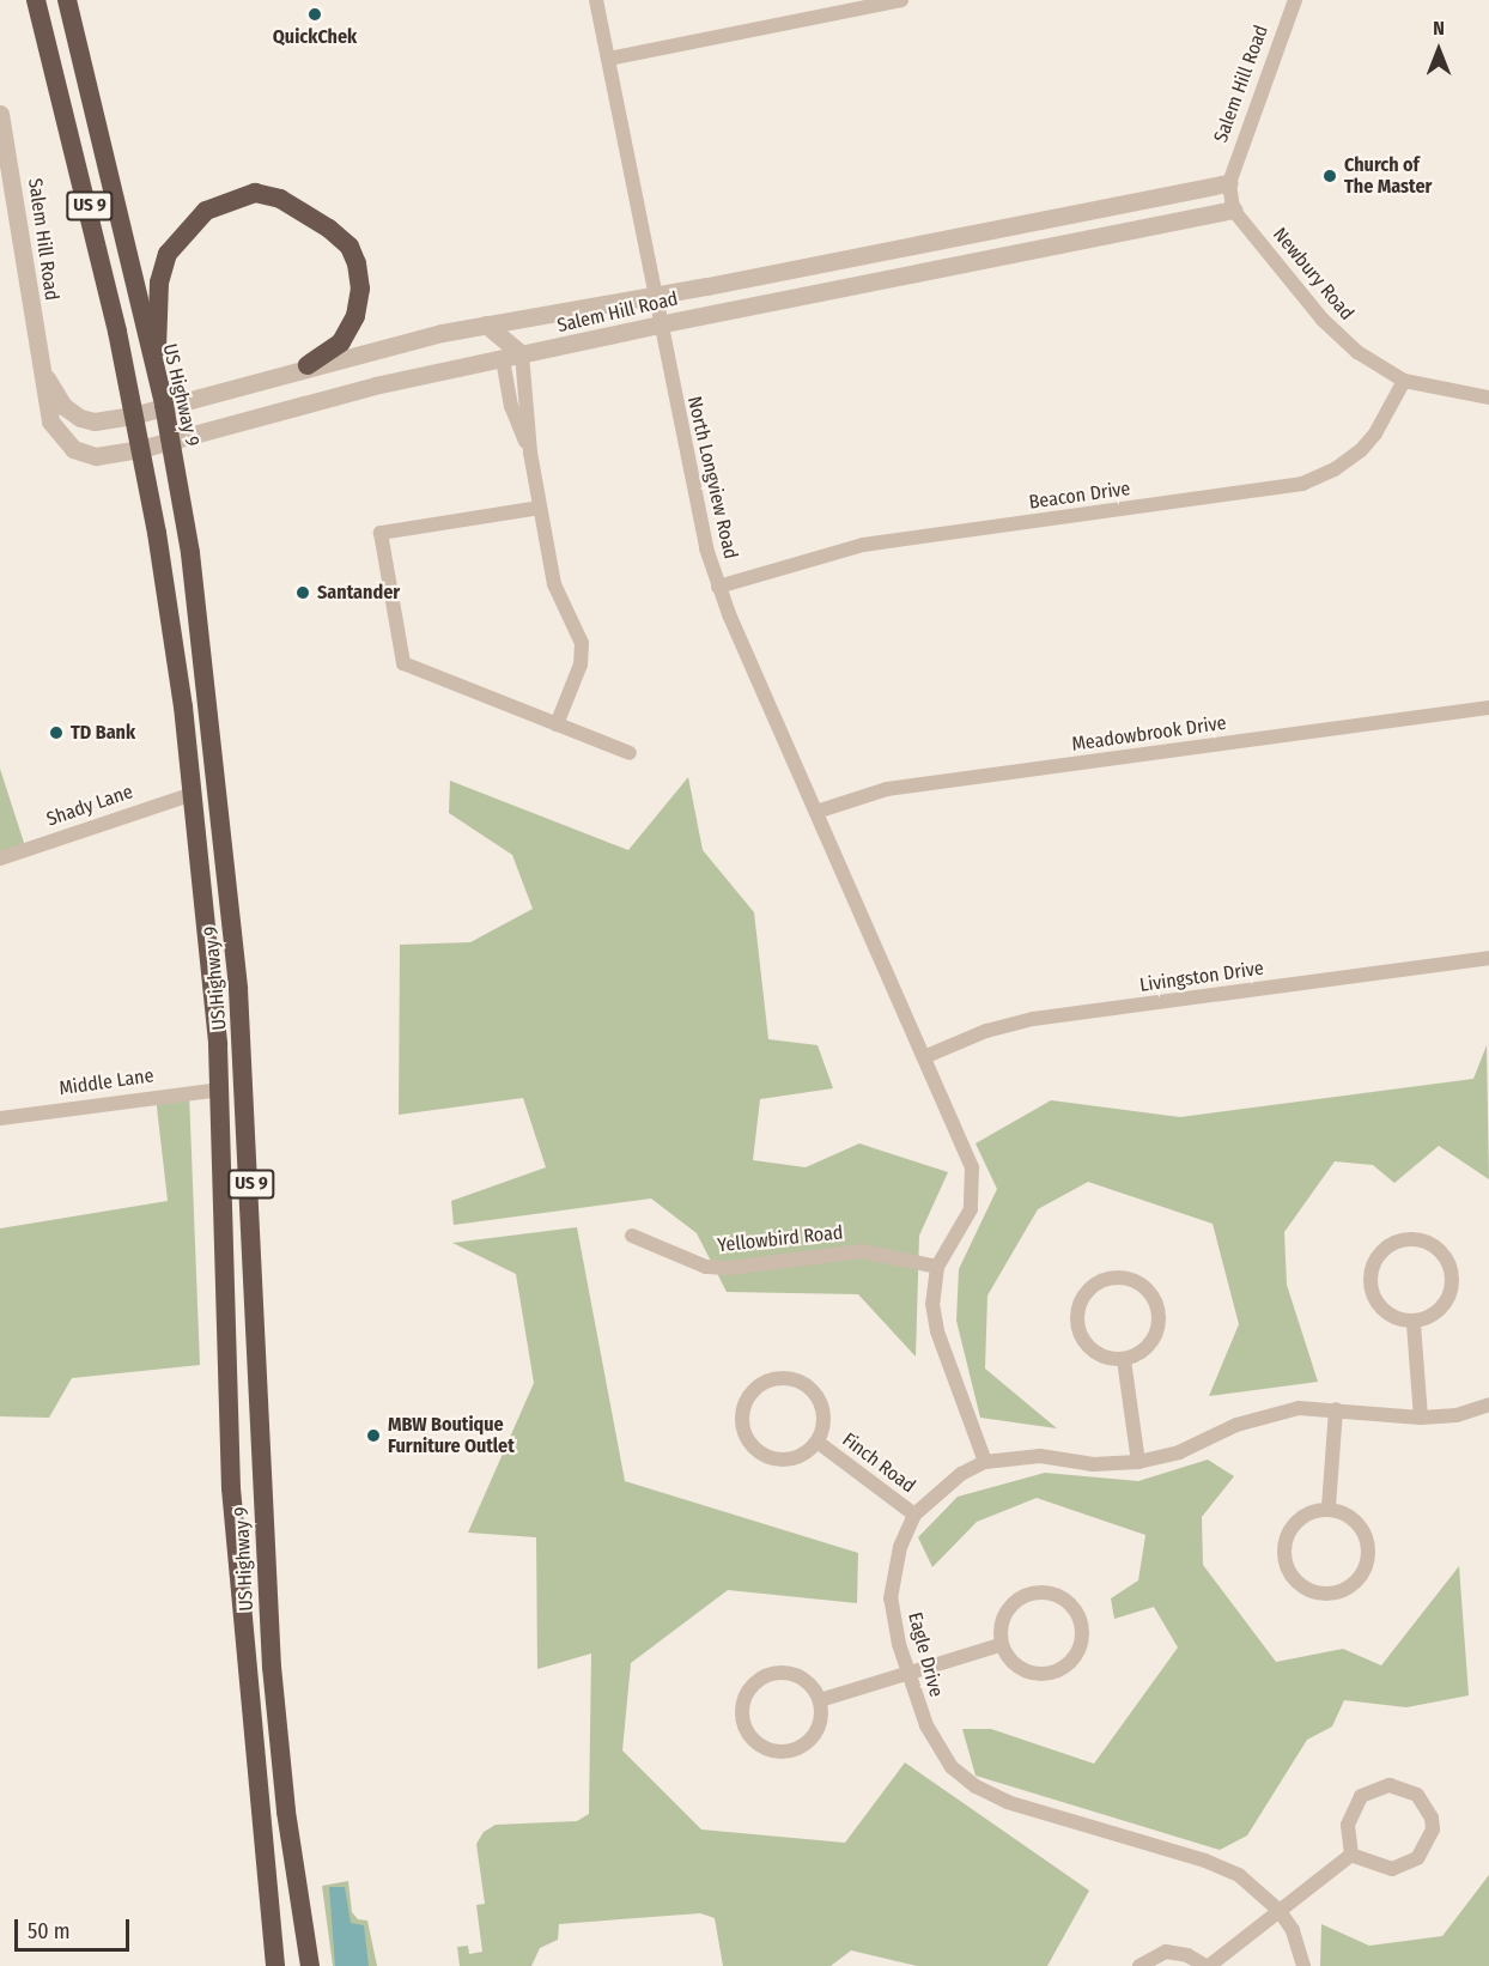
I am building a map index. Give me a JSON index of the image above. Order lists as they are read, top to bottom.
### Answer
{
  "streets": {
    "highway": ["US 9", "US Highway 9"],
    "street": [
      "Salem Hill Road",
      "Newbury Road",
      "North Longview Road",
      "Beacon Drive",
      "Meadowbrook Drive",
      "Shady Lane",
      "Livingston Drive",
      "Middle Lane",
      "Yellowbird Road",
      "Finch Road",
      "Eagle Drive"
    ]
  },
  "crossings": [
    ["Salem Hill Road", "Newbury Road"],
    ["Salem Hill Road", "US Highway 9"],
    ["Salem Hill Road", "North Longview Road"],
    ["Newbury Road", "Beacon Drive"],
    ["US Highway 9", "Shady Lane"],
    ["US Highway 9", "Middle Lane"],
    ["North Longview Road", "Beacon Drive"],
    ["North Longview Road", "Meadowbrook Drive"],
    ["North Longview Road", "Livingston Drive"],
    ["North Longview Road", "Yellowbird Road"],
    ["Finch Road", "Eagle Drive"]
  ],
  "places": [
    "QuickChek",
    "Church of The Master",
    "Santander",
    "TD Bank",
    "MBW Boutique Furniture Outlet"
  ],
  "scale_bar": "50 m",
  "north": "top"
}
